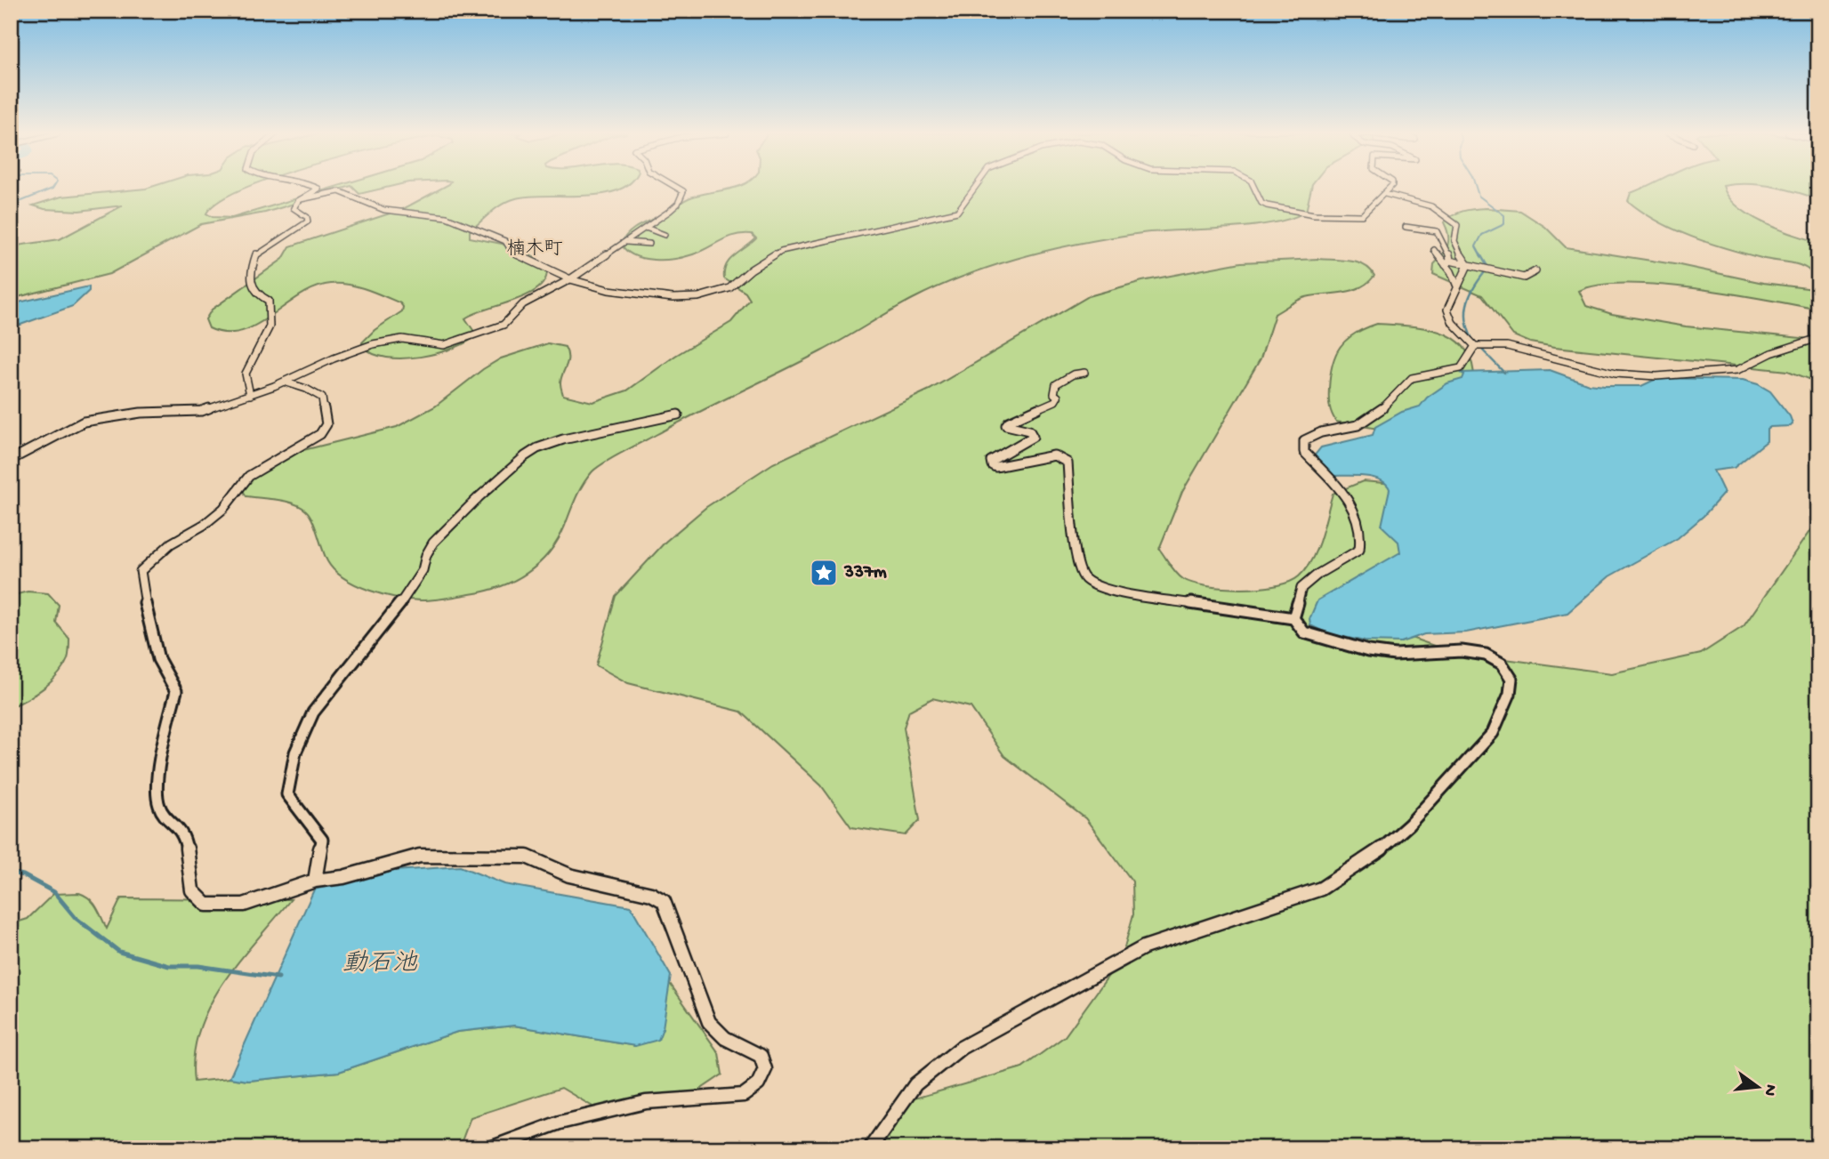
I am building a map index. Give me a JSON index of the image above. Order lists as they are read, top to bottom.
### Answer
{
  "districts": ["楠木町"],
  "water": ["動石池"],
  "places": {
    "place": ["337m"]
  },
  "north": "right"
}
